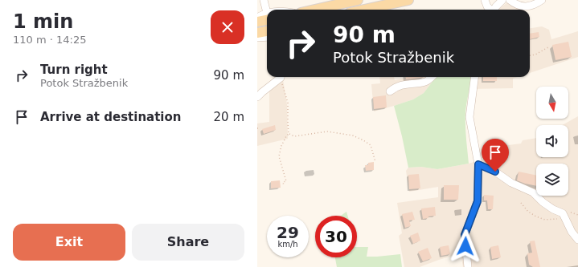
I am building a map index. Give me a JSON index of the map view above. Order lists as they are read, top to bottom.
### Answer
{
  "north": "bottom",
  "page": {
    "heading": ["1 min", "110 m · 14:25"],
    "turn": ["90 m", "Potok Stražbenik"],
    "list": [
      {
        "name": "Turn right",
        "note": "Potok Stražbenik",
        "value": "90 m"
      },
      {
        "name": "Arrive at destination",
        "value": "20 m"
      }
    ],
    "speed": "29 km/h",
    "limit": "30",
    "buttons": ["Exit", "Share"]
  }
}
